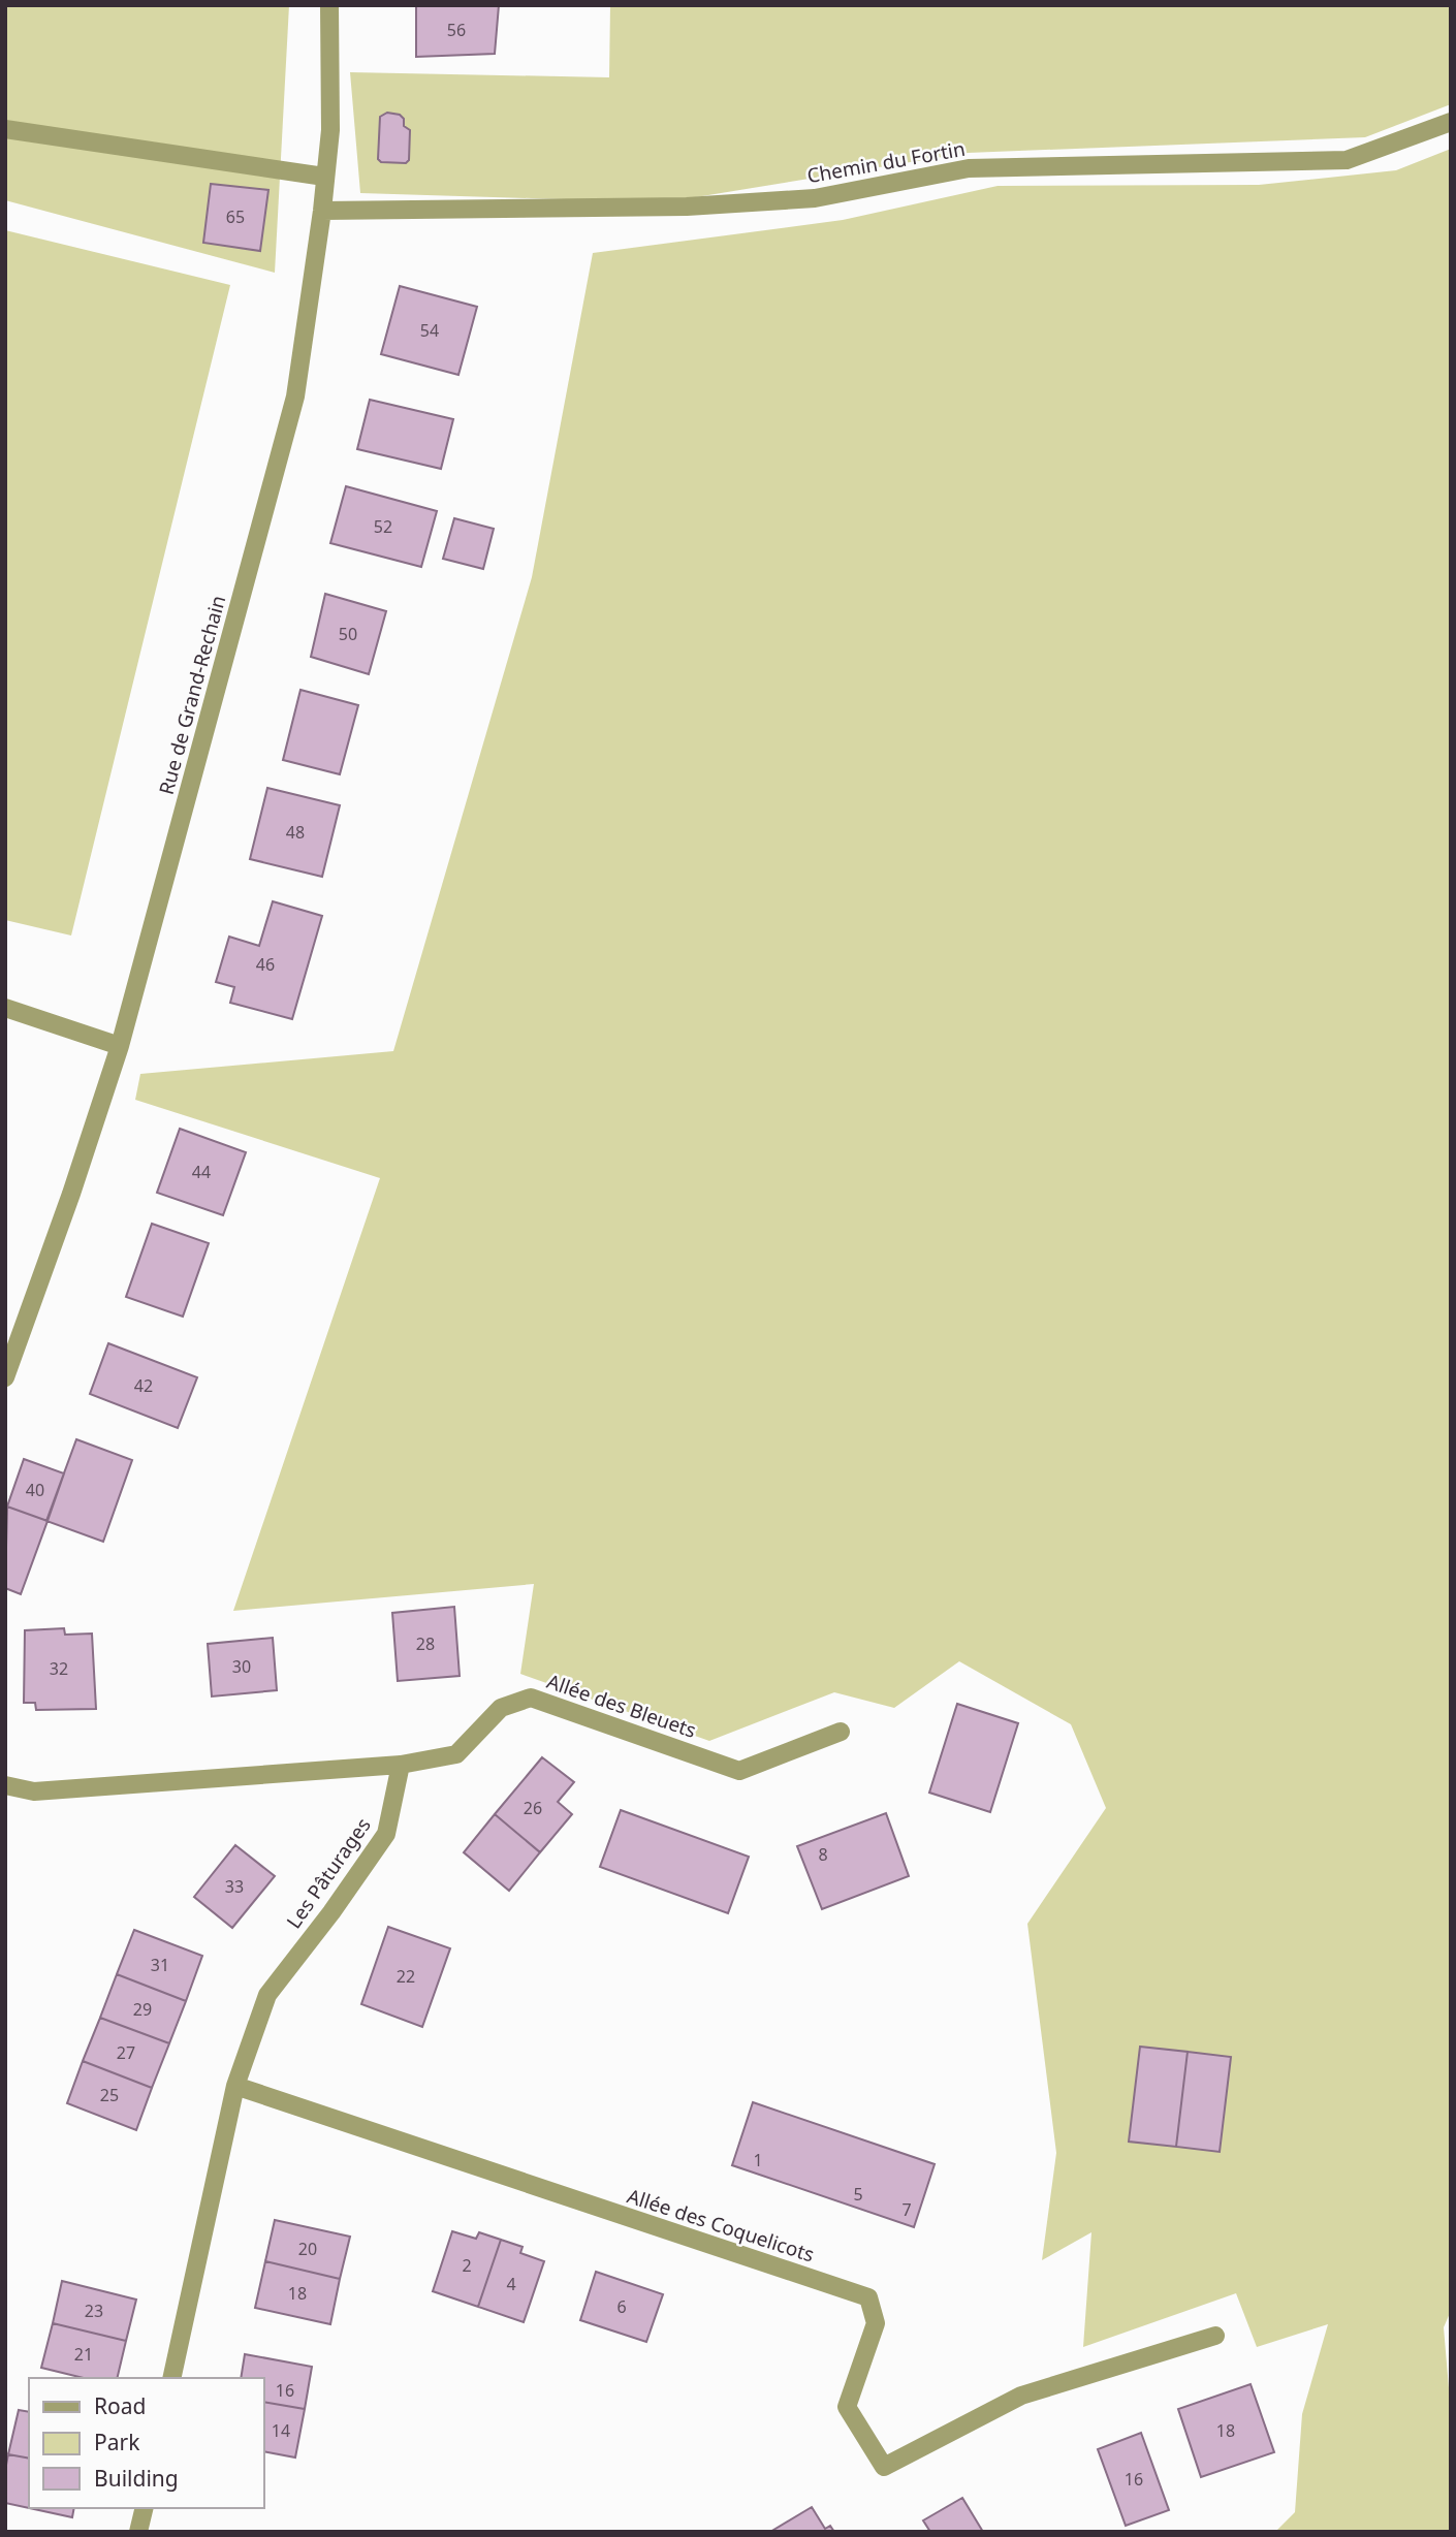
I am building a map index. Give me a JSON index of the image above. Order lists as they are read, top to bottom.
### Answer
{
  "streets": {
    "street": [
      "Chemin du Fortin",
      "Rue de Grand-Rechain",
      "Allée des Bleuets",
      "Les Pâturages",
      "Allée des Coquelicots"
    ]
  },
  "crossings": [
    ["Chemin du Fortin", "Rue de Grand-Rechain"],
    ["Allée des Bleuets", "Les Pâturages"],
    ["Les Pâturages", "Allée des Coquelicots"]
  ],
  "house_numbers": [
    "56",
    "65",
    "54",
    "52",
    "50",
    "48",
    "46",
    "44",
    "42",
    "40",
    "28",
    "30",
    "32",
    "26",
    "8",
    "33",
    "31",
    "22",
    "29",
    "27",
    "25",
    "1",
    "5",
    "7",
    "20",
    "2",
    "4",
    "18",
    "6",
    "23",
    "21",
    "16",
    "14",
    "18",
    "16"
  ],
  "legend": ["Road", "Park", "Building"]
}
